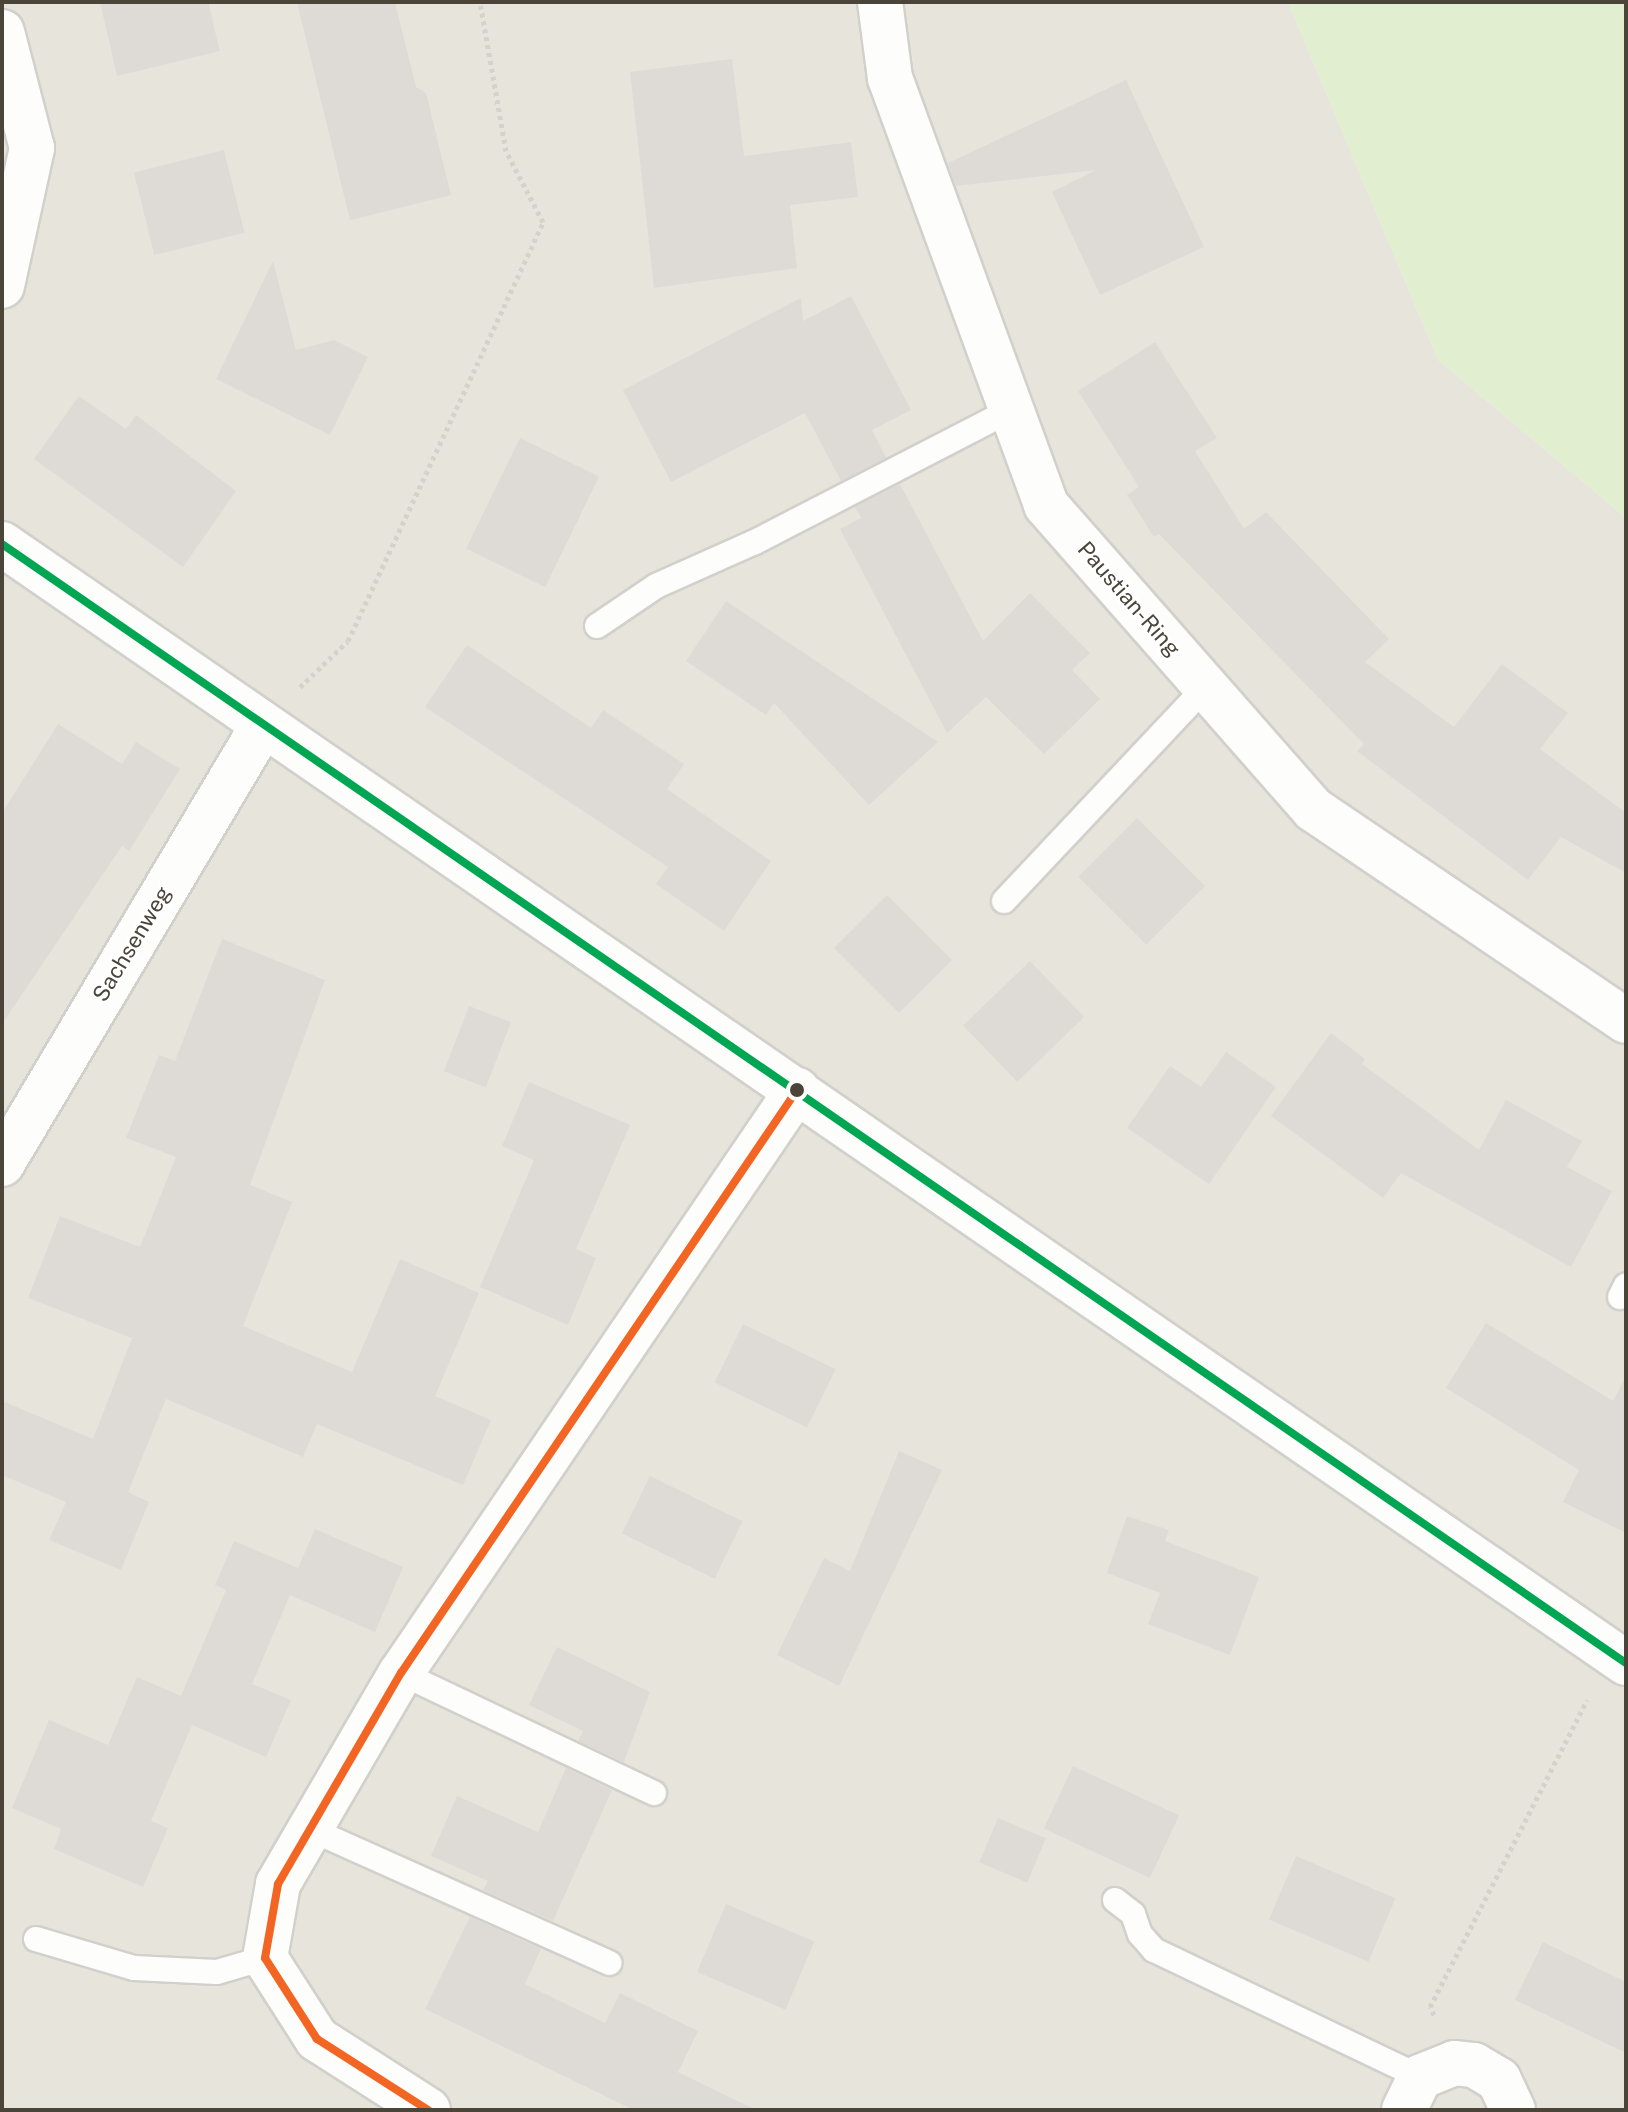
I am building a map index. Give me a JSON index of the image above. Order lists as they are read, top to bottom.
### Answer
{
  "streets": {
    "street": ["Paustian-Ring", "Sachsenweg"]
  }
}
